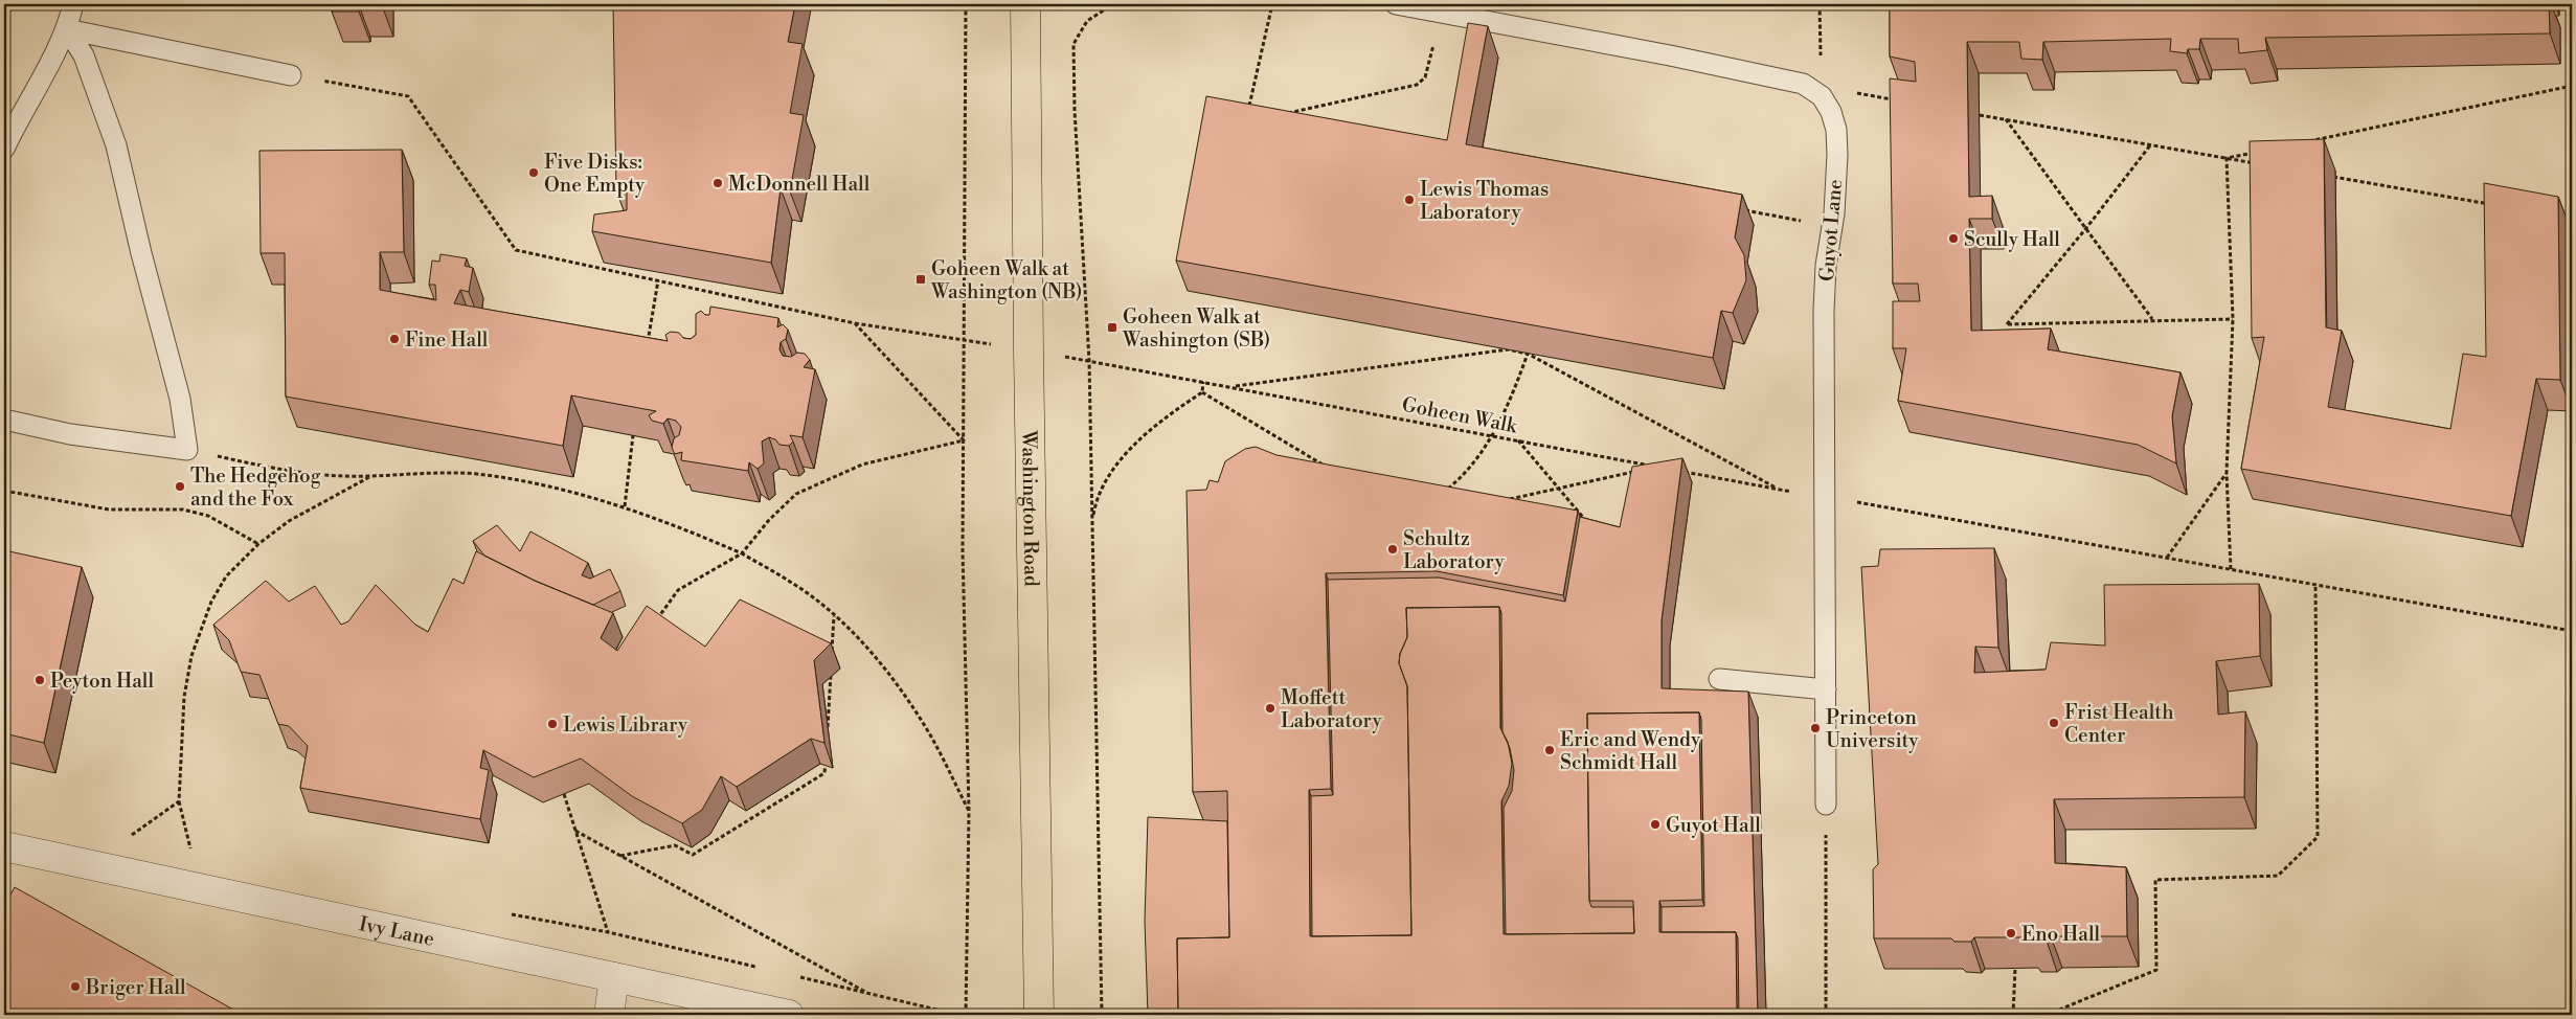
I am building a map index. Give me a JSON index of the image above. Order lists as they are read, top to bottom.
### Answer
{
  "streets": {
    "main road": ["Washington Road"],
    "street": ["Ivy Lane"],
    "lane": ["Guyot Lane"],
    "path": ["Goheen Walk"]
  },
  "places": {
    "other": [
      "Five Disks: One Empty",
      "McDonnell Hall",
      "Lewis Thomas Laboratory",
      "Scully Hall",
      "Fine Hall",
      "The Hedgehog and the Fox",
      "Schultz Laboratory",
      "Peyton Hall",
      "Moffett Laboratory",
      "Frist Health Center",
      "Lewis Library",
      "Princeton University",
      "Eric and Wendy Schmidt Hall",
      "Guyot Hall",
      "Eno Hall",
      "Briger Hall"
    ],
    "transit": ["Goheen Walk at Washington (NB)", "Goheen Walk at Washington (SB)"]
  }
}
